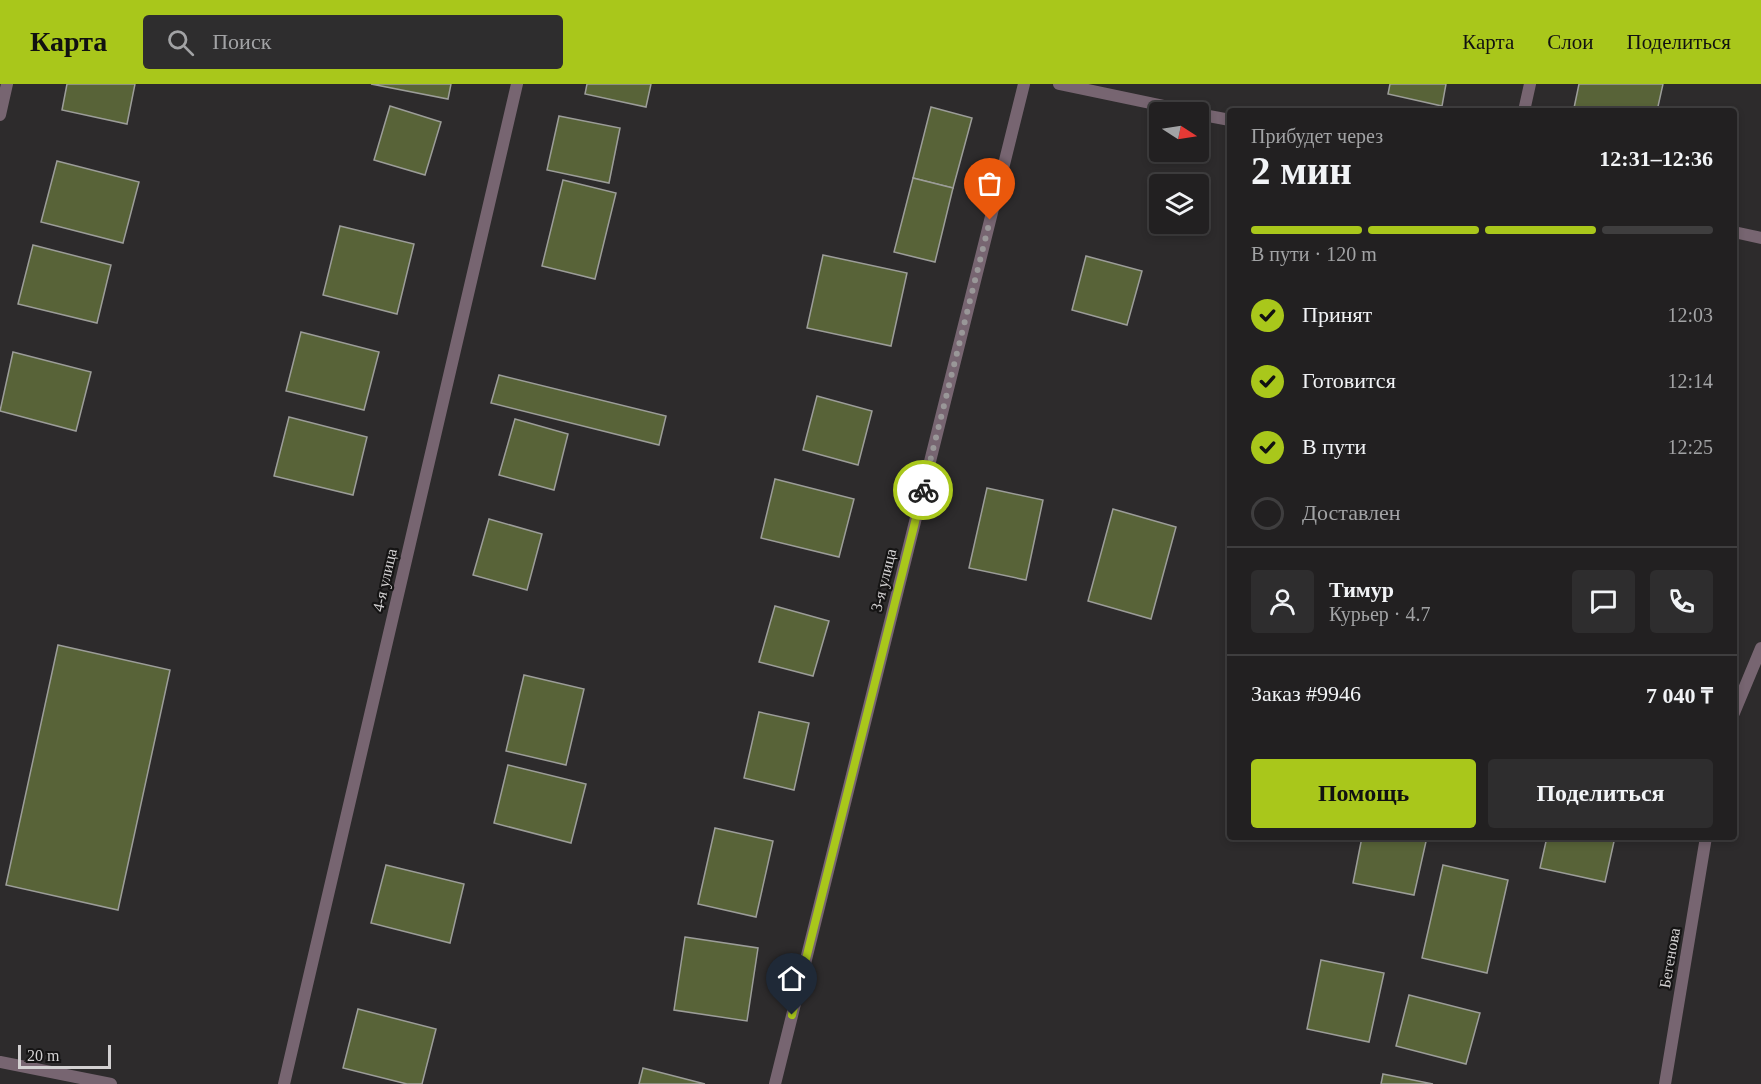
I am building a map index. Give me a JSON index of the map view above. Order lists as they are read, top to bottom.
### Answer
{
  "streets": {
    "street": ["4-я улица", "3-я улица", "Бегенова"]
  },
  "scale_bar": "20 m",
  "north": "right",
  "page": {
    "header": "Карта",
    "search": "Поиск",
    "nav": ["Карта", "Слои", "Поделиться"],
    "heading": ["2 мин", "Прибудет через", "12:31–12:36"],
    "panel": [
      "Тимур",
      "Курьер · 4.7",
      "Заказ #9946",
      "7 040 ₸"
    ],
    "bar": "В пути · 120 m",
    "list": [
      ["Принят", "12:03"],
      ["Готовится", "12:14"],
      ["В пути", "12:25"],
      "Доставлен"
    ],
    "buttons": ["Помощь", "Поделиться"],
    "scale": "20 m"
  }
}
